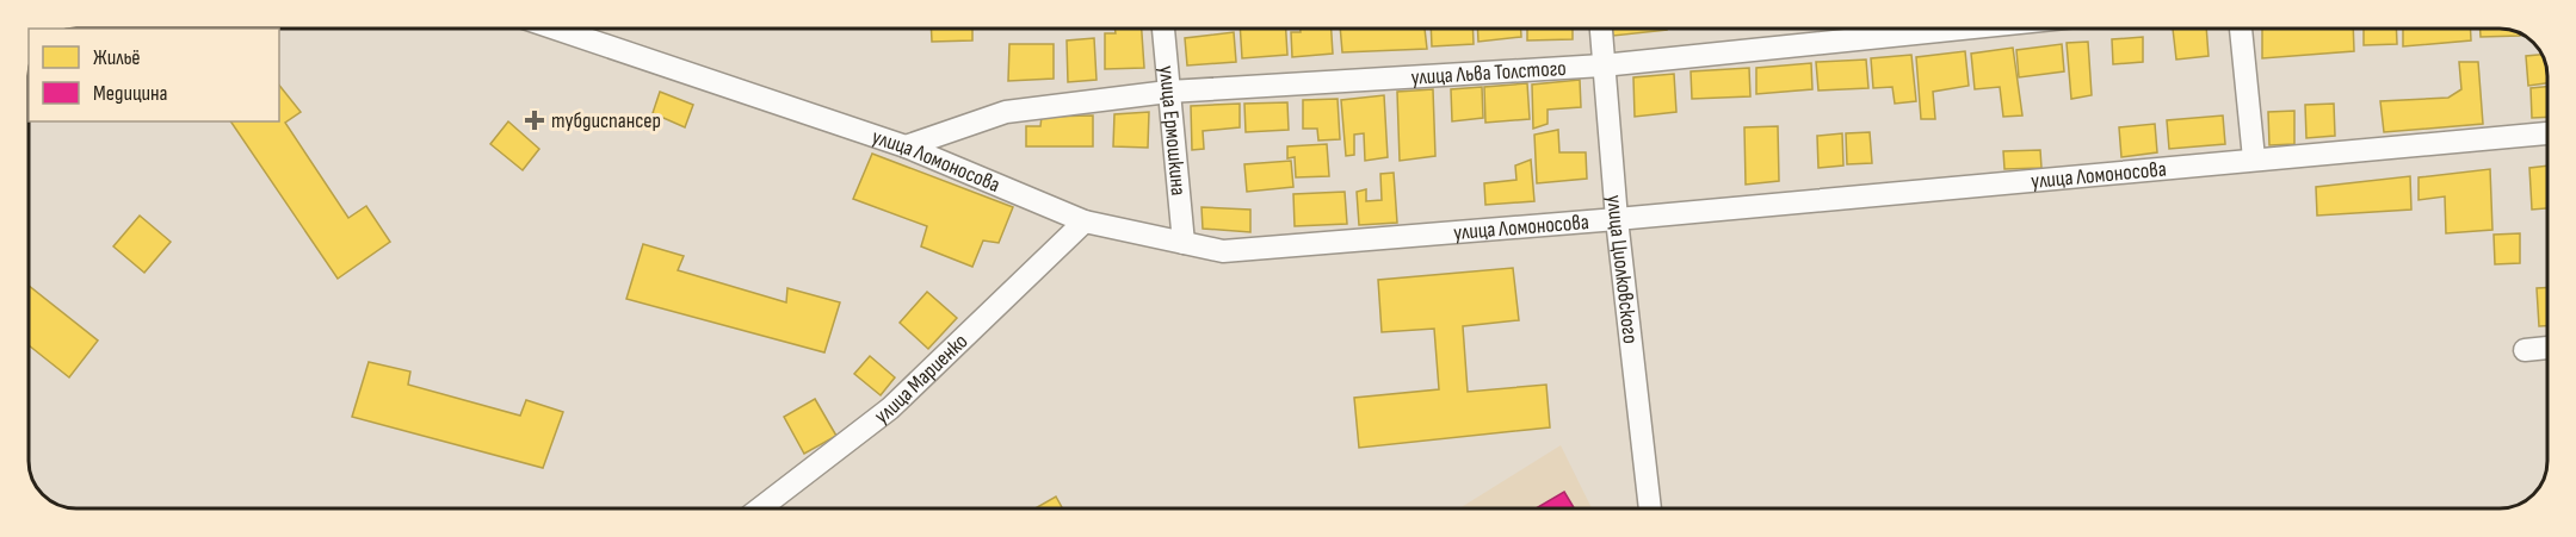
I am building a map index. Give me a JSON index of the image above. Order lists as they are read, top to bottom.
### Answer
{
  "streets": {
    "street": [
      "улица Льва Толстого",
      "улица Ермошкина",
      "улица Ломоносова",
      "улица Циолковского",
      "улица Мариенко"
    ]
  },
  "crossings": [
    ["улица Льва Толстого", "улица Ермошкина"],
    ["улица Льва Толстого", "улица Ломоносова"],
    ["улица Льва Толстого", "улица Циолковского"],
    ["улица Ермошкина", "улица Ломоносова"],
    ["улица Ломоносова", "улица Циолковского"],
    ["улица Ломоносова", "улица Мариенко"]
  ],
  "places": {
    "health": ["тубдиспансер"]
  },
  "legend": ["Жильё", "Медицина"]
}
